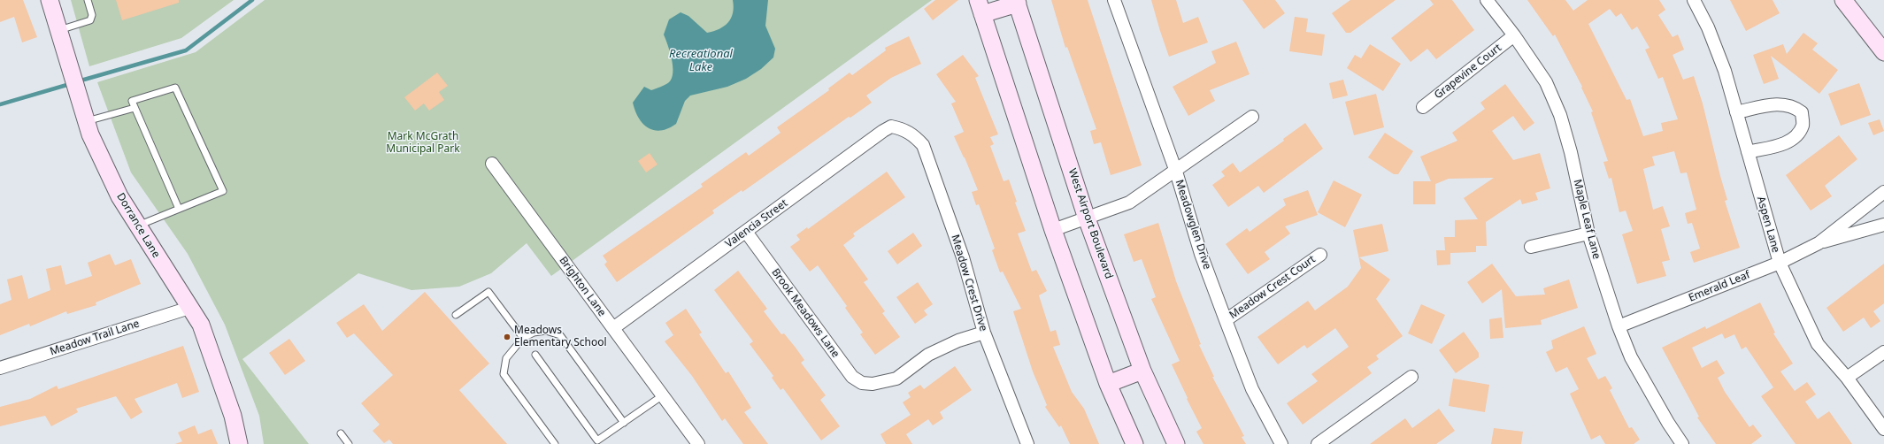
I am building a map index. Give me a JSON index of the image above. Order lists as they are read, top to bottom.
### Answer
{
  "streets": {
    "main road": ["West Airport Boulevard", "Dorrance Lane"],
    "street": [
      "Grapevine Court",
      "Maple Leaf Lane",
      "Valencia Street",
      "Meadowglen Drive",
      "Aspen Lane",
      "Meadow Crest Drive",
      "Brighton Lane",
      "Emerald Leaf",
      "Meadow Crest Court",
      "Brook Meadows Lane",
      "Meadow Trail Lane"
    ]
  },
  "crossings": [
    ["Grapevine Court", "Maple Leaf Lane"],
    ["Maple Leaf Lane", "Emerald Leaf"],
    ["Valencia Street", "Meadow Crest Drive"],
    ["Valencia Street", "Brighton Lane"],
    ["Valencia Street", "Brook Meadows Lane"],
    ["Meadowglen Drive", "Meadow Crest Court"],
    ["Aspen Lane", "Emerald Leaf"],
    ["Dorrance Lane", "Meadow Trail Lane"],
    ["Meadow Crest Drive", "Brook Meadows Lane"]
  ],
  "water": ["Recreational Lake"],
  "parks": ["Mark McGrath Municipal Park"],
  "places": ["Meadows Elementary School"]
}
